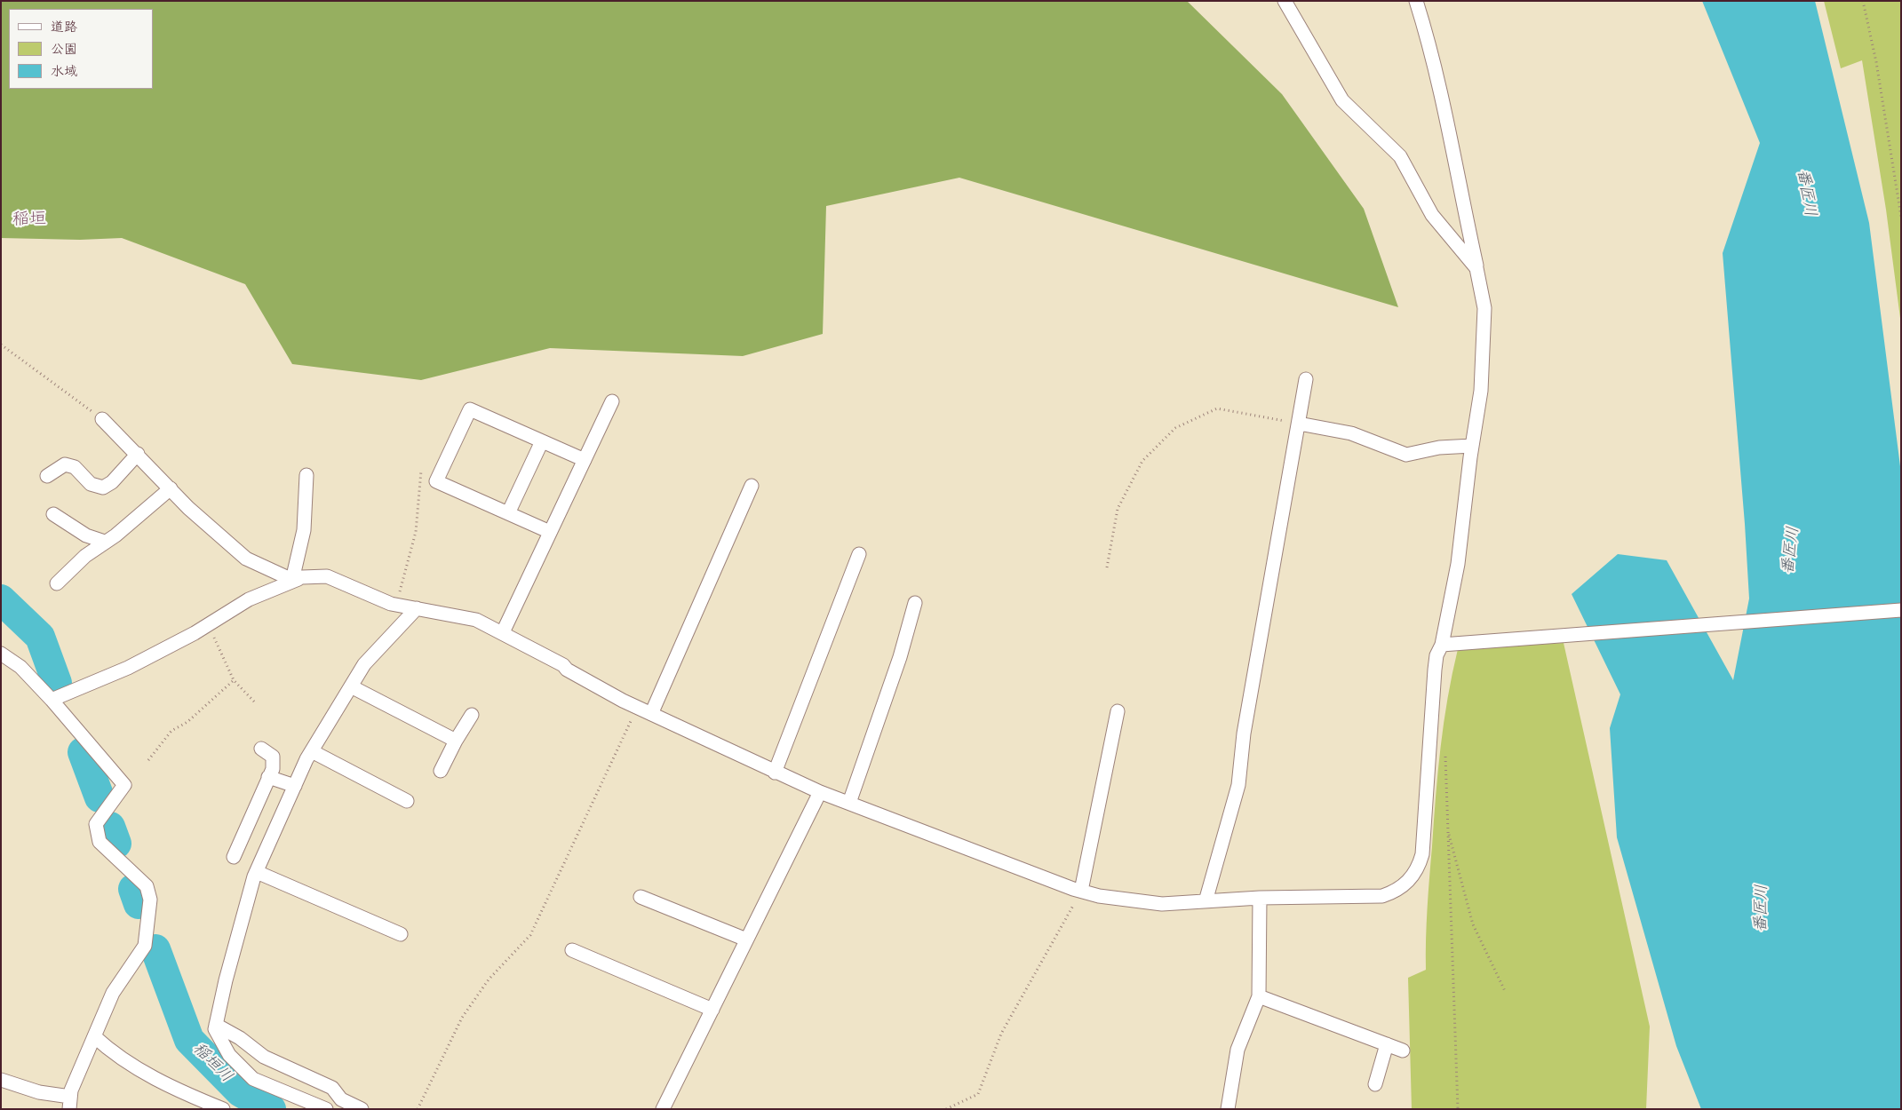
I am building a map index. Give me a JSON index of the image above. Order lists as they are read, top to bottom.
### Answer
{
  "districts": ["稲垣"],
  "water": ["番匠川", "稲垣川"],
  "legend": ["道路", "公園", "水域"]
}
